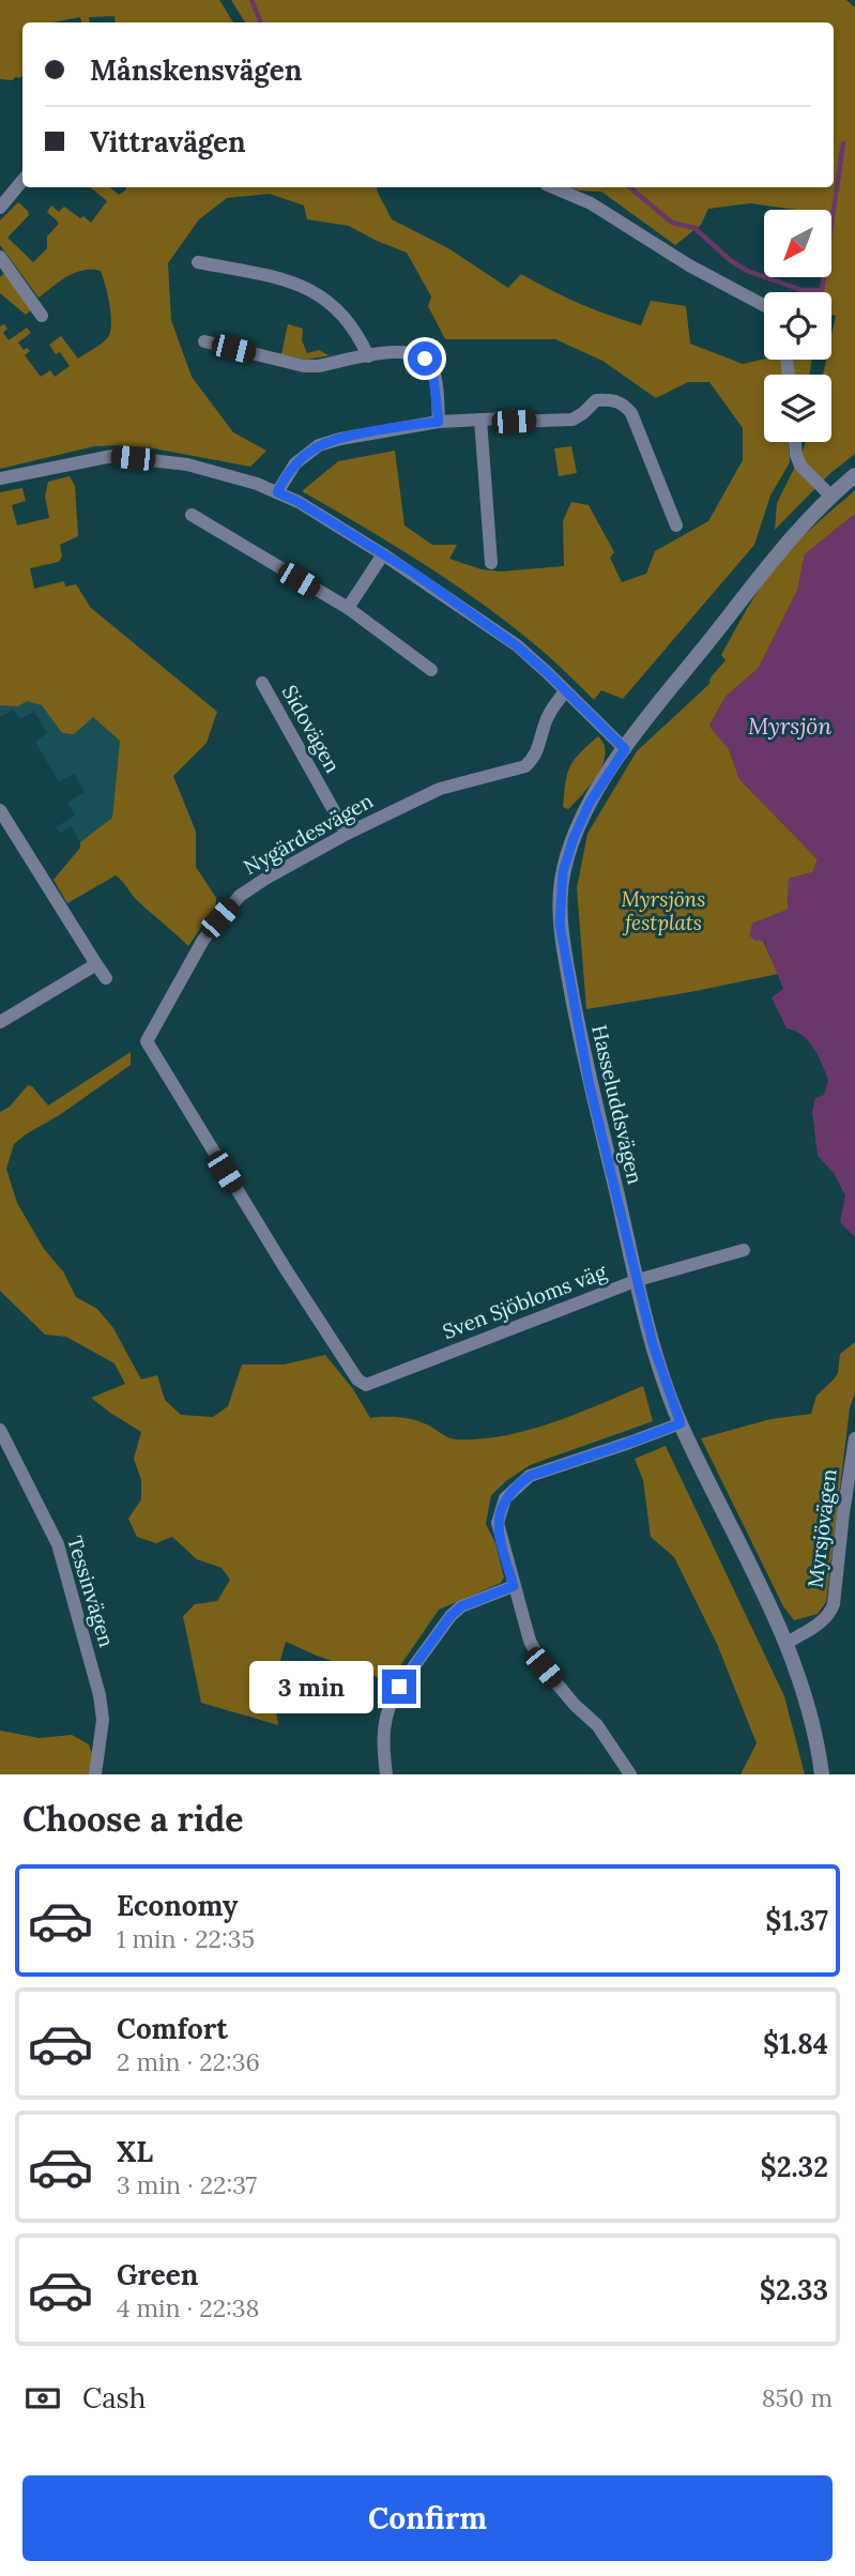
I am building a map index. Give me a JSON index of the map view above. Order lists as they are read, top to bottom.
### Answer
{
  "streets": {
    "street": [
      "Sidovägen",
      "Nygärdesvägen",
      "Hasseluddsvägen",
      "Sven Sjöbloms väg",
      "Myrsjövägen",
      "Tessinvägen"
    ]
  },
  "crossings": [
    ["Sidovägen", "Nygärdesvägen"],
    ["Nygärdesvägen", "Sven Sjöbloms väg"],
    ["Hasseluddsvägen", "Sven Sjöbloms väg"],
    ["Hasseluddsvägen", "Myrsjövägen"]
  ],
  "water": ["Myrsjön"],
  "parks": ["Myrsjöns festplats"],
  "north": "bottom left",
  "page": {
    "banner": ["Månskensvägen", "Vittravägen"],
    "bubble": "3 min",
    "heading": "Choose a ride",
    "list": [
      {
        "name": "Economy",
        "note": "1 min · 22:35",
        "value": "$1.37"
      },
      {
        "name": "Comfort",
        "note": "2 min · 22:36",
        "value": "$1.84"
      },
      {
        "name": "XL",
        "note": "3 min · 22:37",
        "value": "$2.32"
      },
      {
        "name": "Green",
        "note": "4 min · 22:38",
        "value": "$2.33"
      }
    ],
    "pay": ["Cash", "850 m"],
    "buttons": "Confirm"
  }
}
